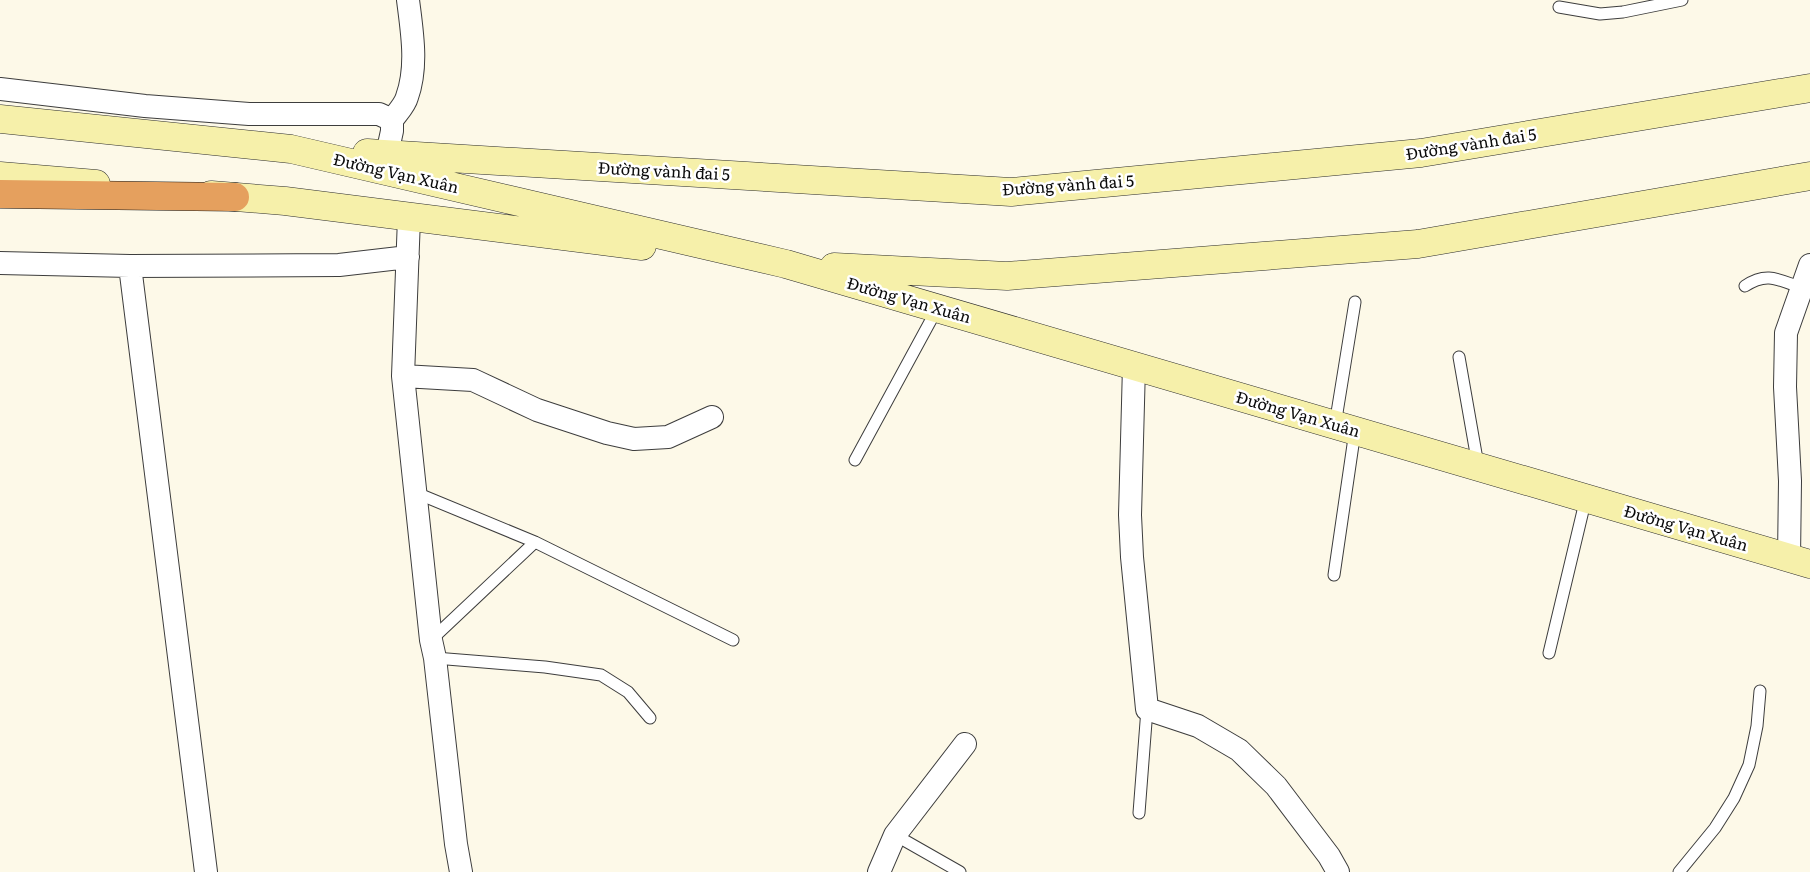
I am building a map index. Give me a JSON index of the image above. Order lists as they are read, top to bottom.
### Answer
{
  "streets": {
    "main road": ["Đường vành đai 5", "Đường Vạn Xuân"]
  },
  "crossings": [
    ["Đường vành đai 5", "Đường Vạn Xuân"]
  ]
}
